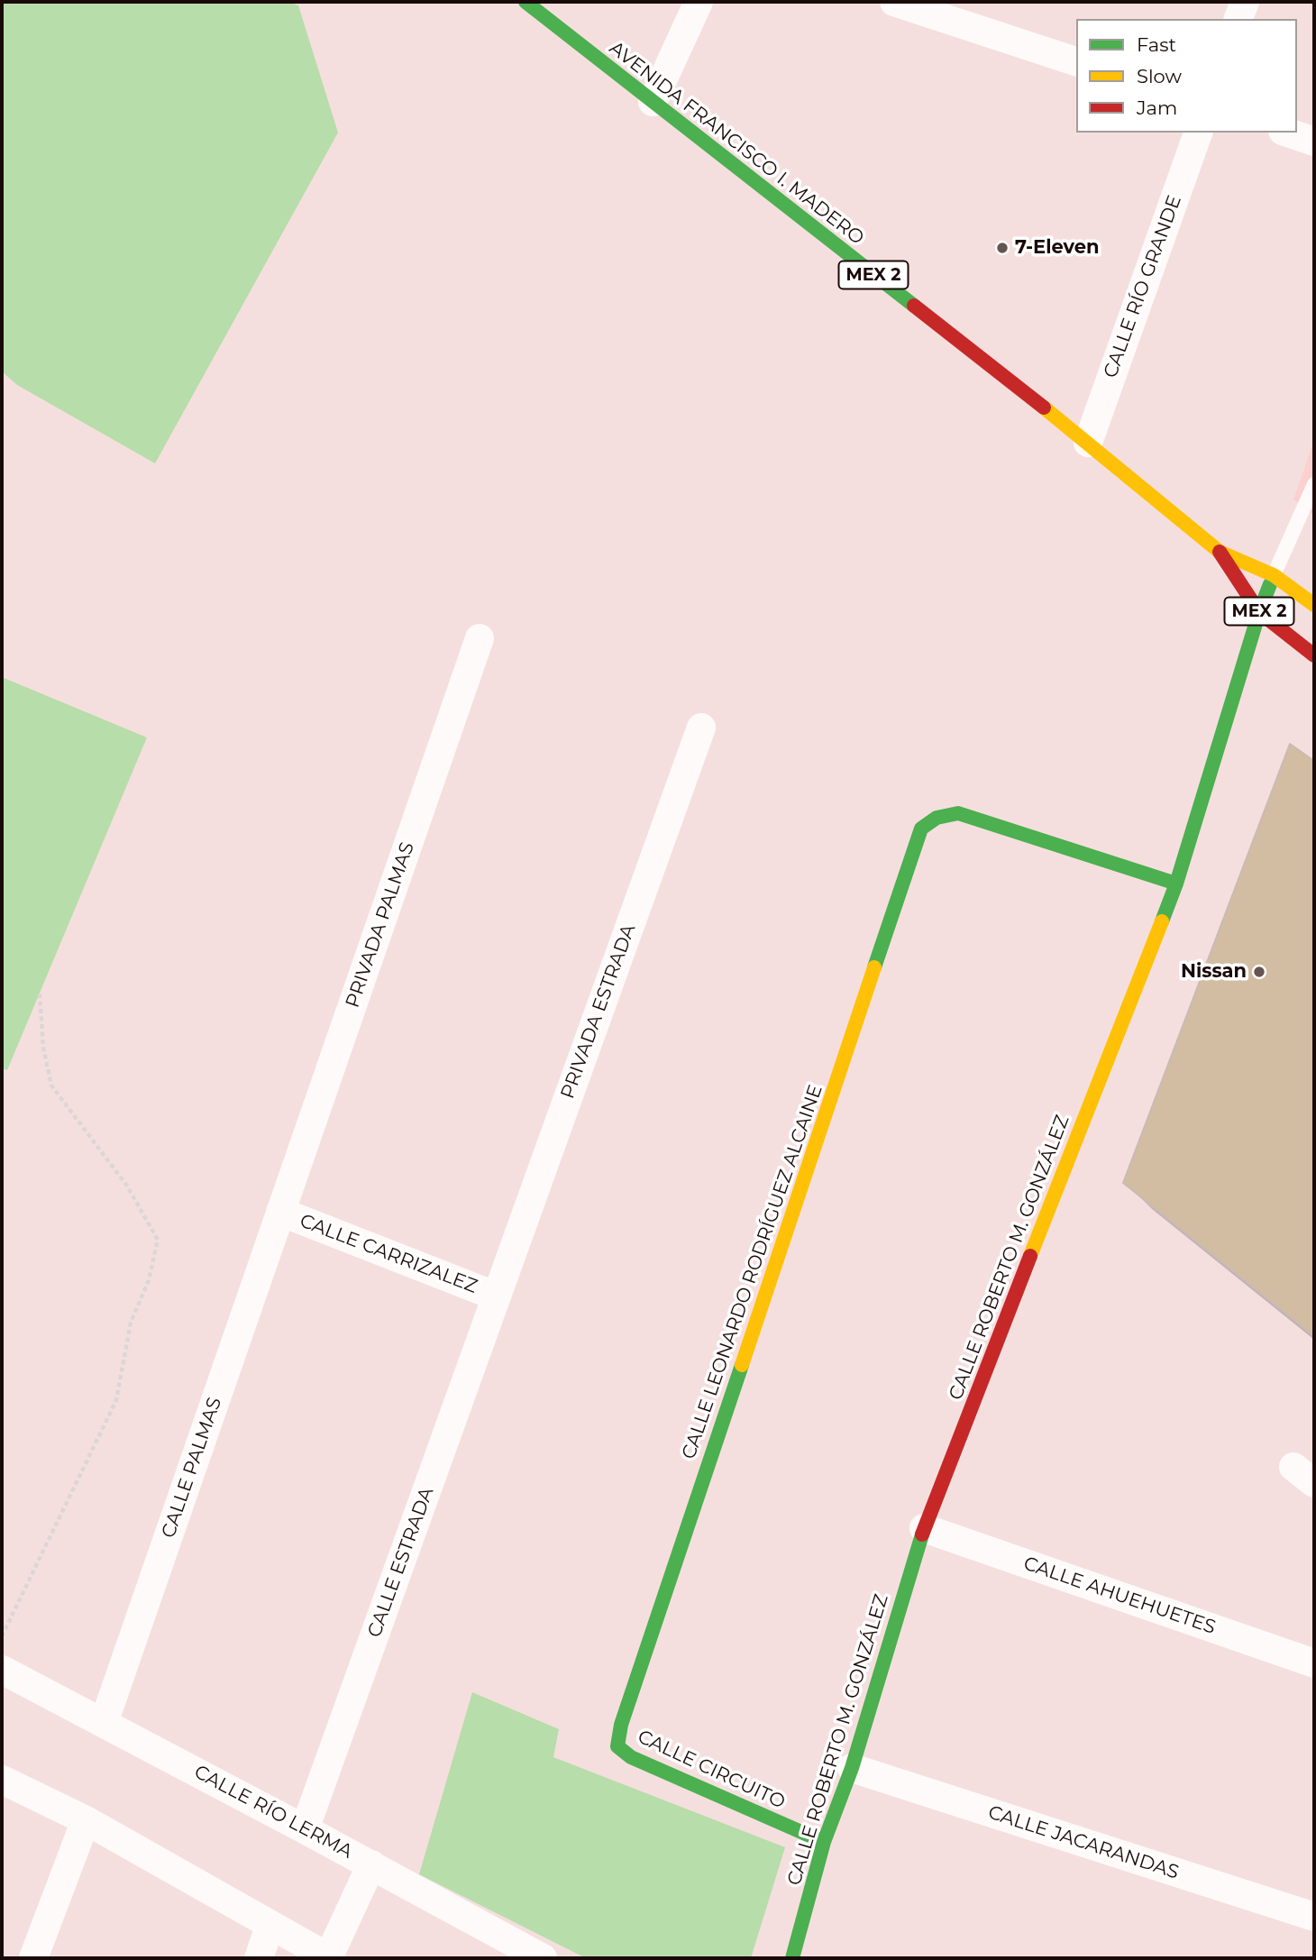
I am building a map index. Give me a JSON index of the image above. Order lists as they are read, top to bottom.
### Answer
{
  "streets": {
    "street": [
      "AVENIDA FRANCISCO I. MADERO",
      "MEX 2",
      "CALLE RÍO GRANDE",
      "PRIVADA PALMAS",
      "PRIVADA ESTRADA",
      "CALLE CARRIZALEZ",
      "CALLE ROBERTO M. GONZÁLEZ",
      "CALLE LEONARDO RODRÍGUEZ ALCAINE",
      "CALLE PALMAS",
      "CALLE ESTRADA",
      "CALLE AHUEHUETES",
      "CALLE CIRCUITO",
      "CALLE RÍO LERMA",
      "CALLE JACARANDAS"
    ]
  },
  "crossings": [
    ["AVENIDA FRANCISCO I. MADERO", "CALLE RÍO GRANDE"],
    ["AVENIDA FRANCISCO I. MADERO", "CALLE ROBERTO M. GONZÁLEZ"],
    ["PRIVADA PALMAS", "CALLE CARRIZALEZ"],
    ["PRIVADA PALMAS", "CALLE PALMAS"],
    ["PRIVADA ESTRADA", "CALLE CARRIZALEZ"],
    ["PRIVADA ESTRADA", "CALLE ESTRADA"],
    ["CALLE CARRIZALEZ", "CALLE PALMAS"],
    ["CALLE CARRIZALEZ", "CALLE ESTRADA"],
    ["CALLE ROBERTO M. GONZÁLEZ", "CALLE LEONARDO RODRÍGUEZ ALCAINE"],
    ["CALLE ROBERTO M. GONZÁLEZ", "CALLE AHUEHUETES"],
    ["CALLE ROBERTO M. GONZÁLEZ", "CALLE CIRCUITO"],
    ["CALLE ROBERTO M. GONZÁLEZ", "CALLE JACARANDAS"],
    ["CALLE LEONARDO RODRÍGUEZ ALCAINE", "CALLE CIRCUITO"],
    ["CALLE PALMAS", "CALLE RÍO LERMA"],
    ["CALLE ESTRADA", "CALLE RÍO LERMA"]
  ],
  "places": ["7-Eleven", "Nissan"],
  "legend": ["Fast", "Slow", "Jam"]
}
